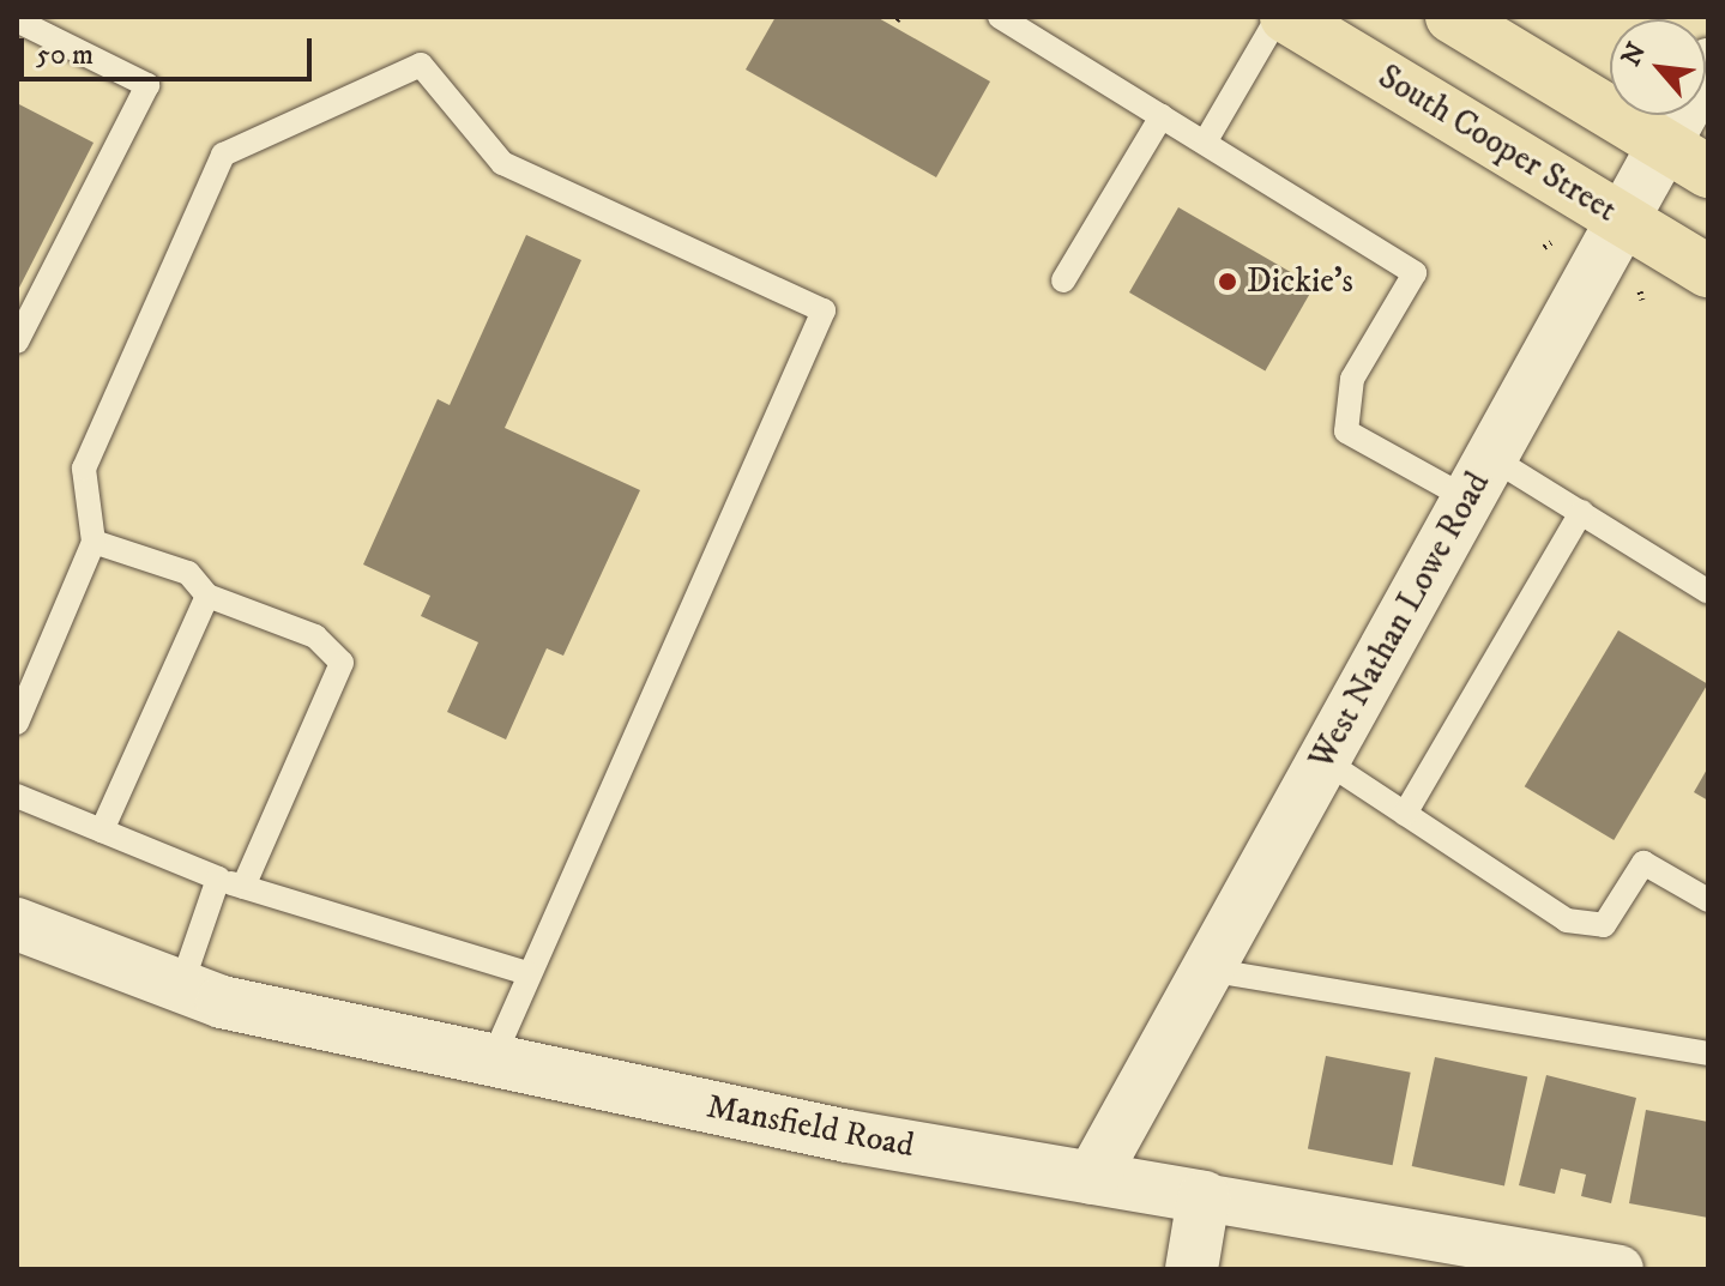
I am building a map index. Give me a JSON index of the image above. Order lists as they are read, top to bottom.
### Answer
{
  "streets": {
    "main road": ["South Cooper Street"],
    "street": ["West Nathan Lowe Road", "Mansfield Road"]
  },
  "crossings": [
    ["South Cooper Street", "West Nathan Lowe Road"],
    ["West Nathan Lowe Road", "Mansfield Road"]
  ],
  "places": ["Dickie's"],
  "scale_bar": "50 m",
  "north": "top left"
}
